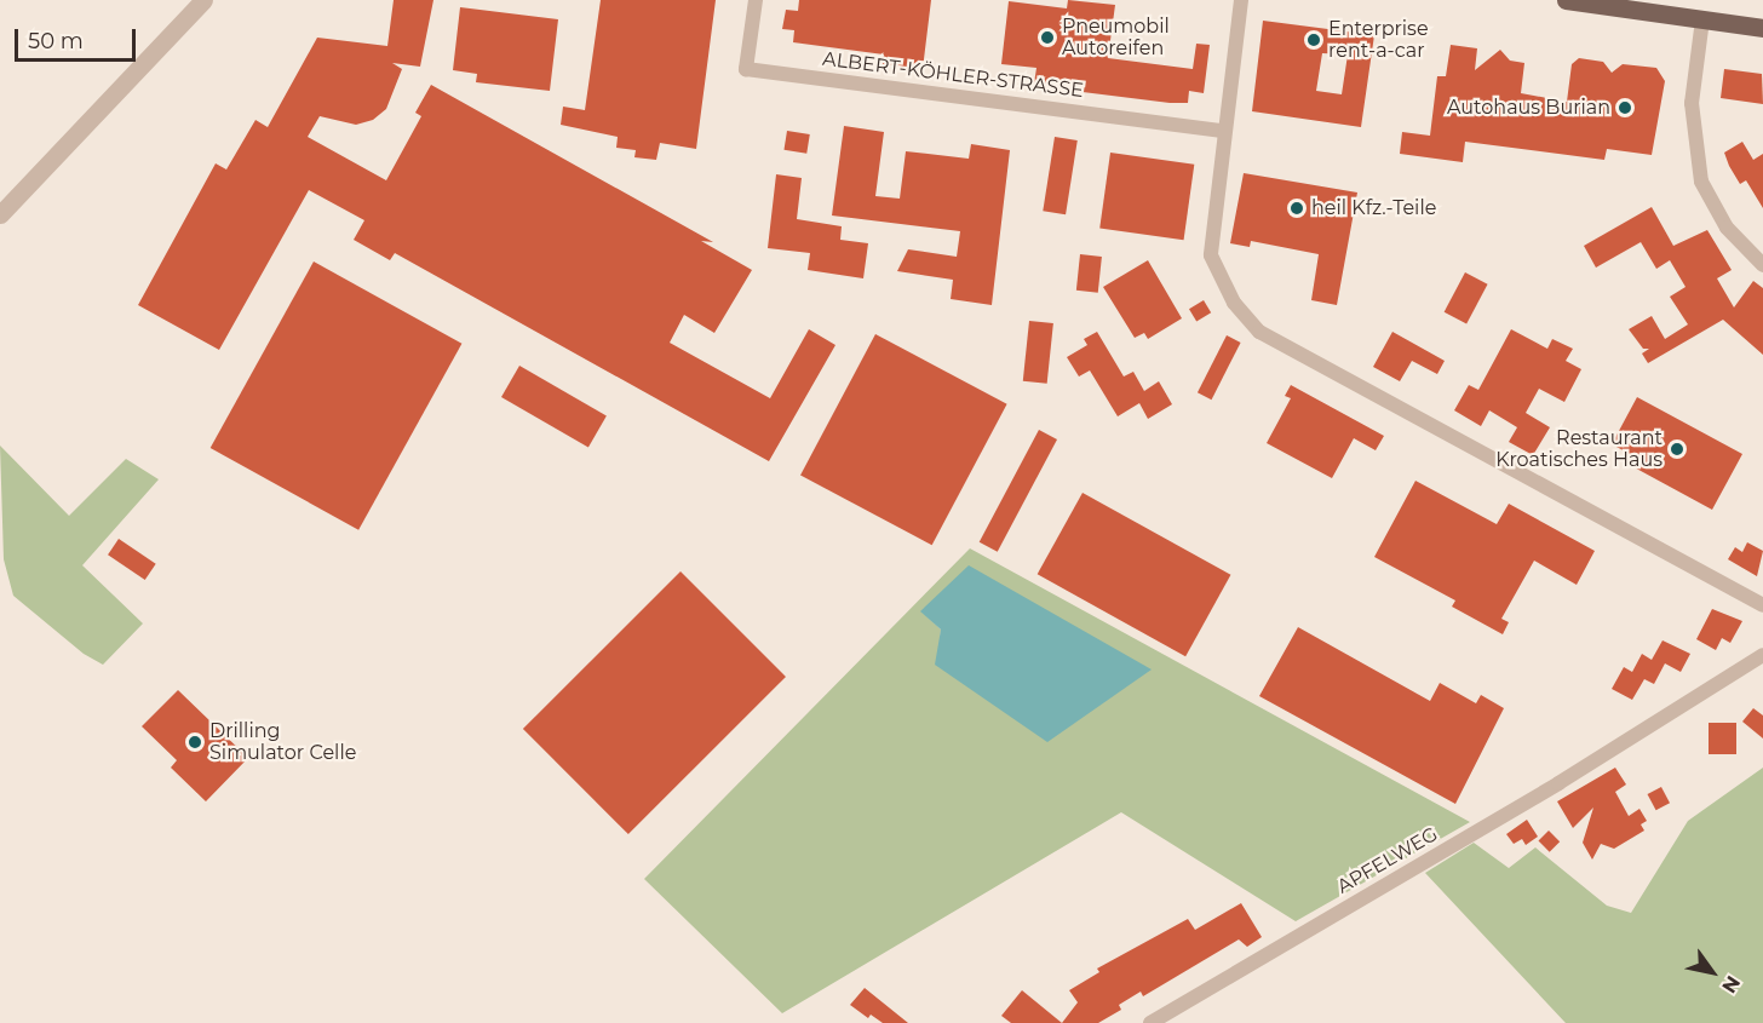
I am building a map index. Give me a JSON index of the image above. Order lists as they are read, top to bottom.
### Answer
{
  "streets": {
    "street": ["ALBERT-KÖHLER-STRASSE", "APFELWEG"]
  },
  "places": [
    "Pneumobil Autoreifen",
    "Enterprise rent-a-car",
    "Autohaus Burian",
    "heil Kfz.-Teile",
    "Restaurant Kroatisches Haus",
    "Drilling Simulator Celle"
  ],
  "scale_bar": "50 m",
  "north": "bottom right"
}
